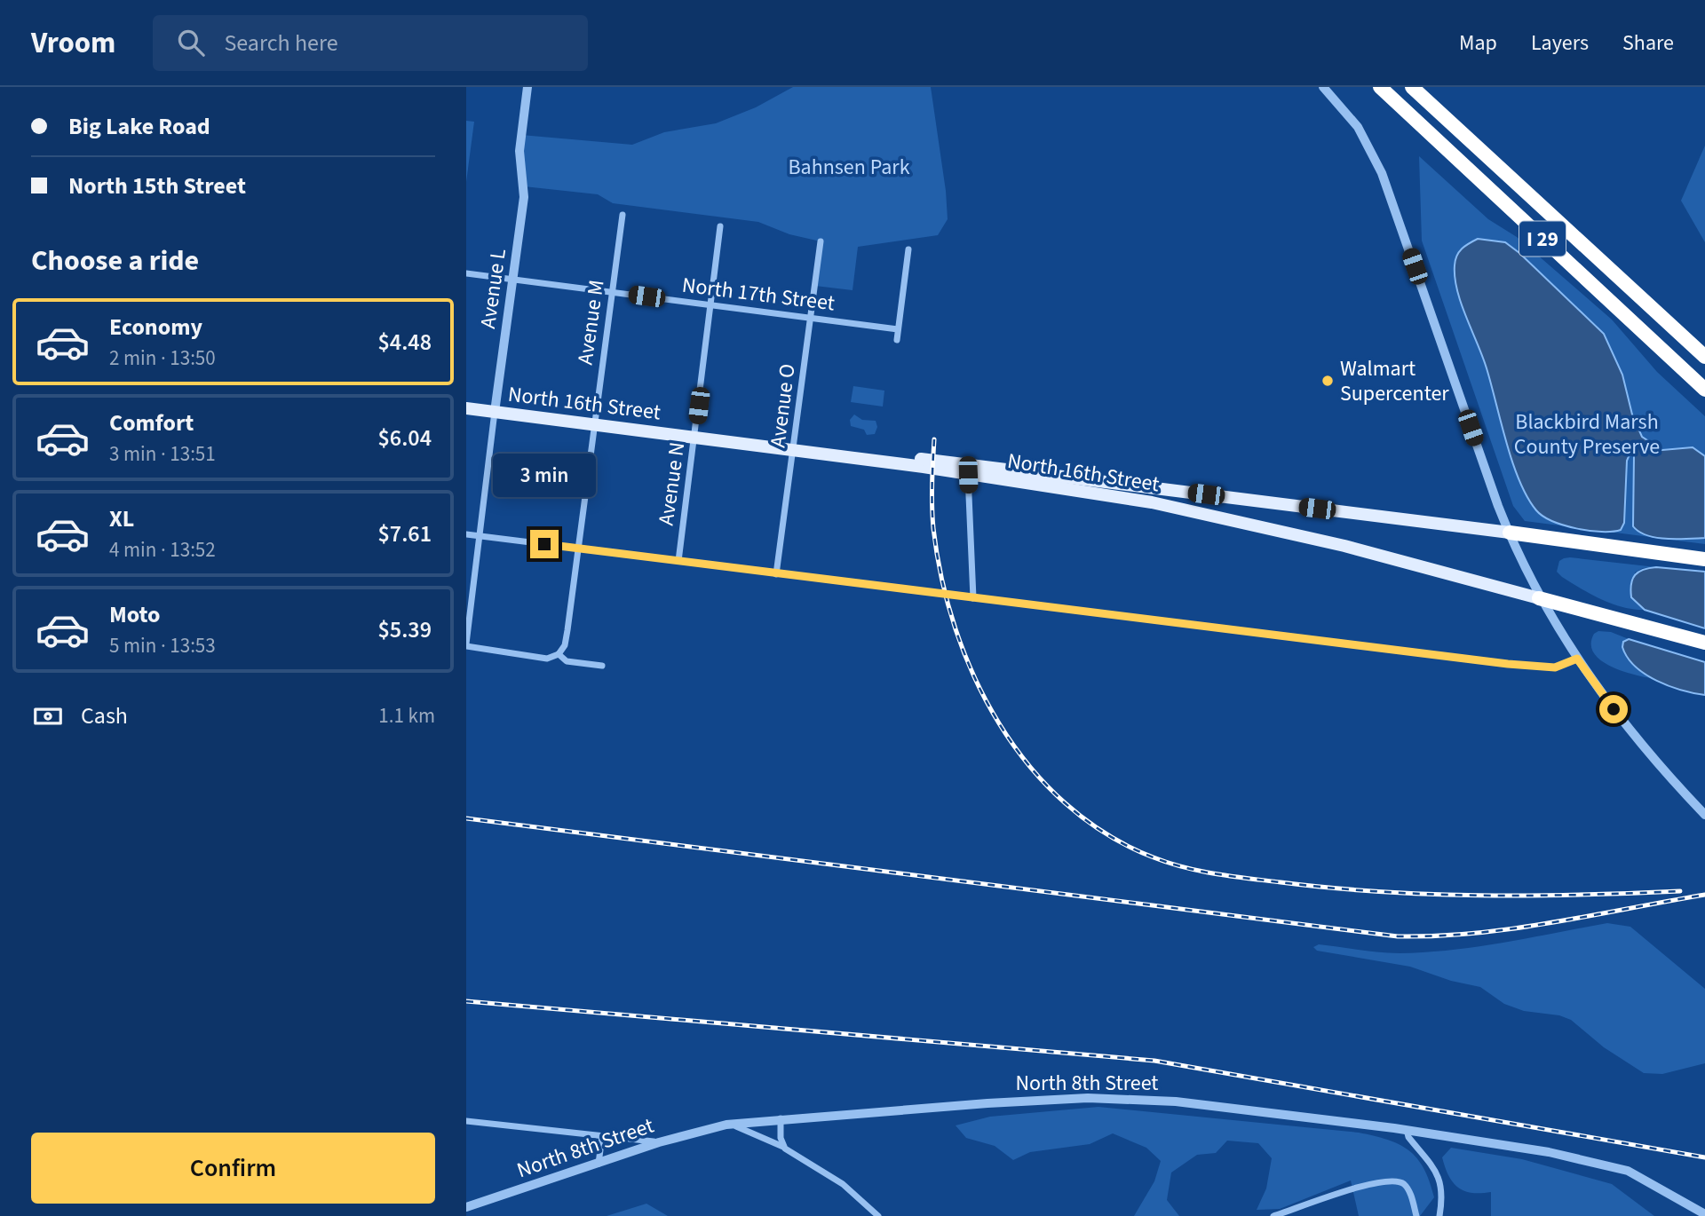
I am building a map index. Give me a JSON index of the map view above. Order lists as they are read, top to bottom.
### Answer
{
  "streets": {
    "highway": ["I 29"],
    "main road": ["North 16th Street"],
    "street": [
      "Avenue L",
      "North 17th Street",
      "Avenue M",
      "Avenue O",
      "Avenue N",
      "North 8th Street"
    ]
  },
  "crossings": [
    ["Avenue L", "North 17th Street"],
    ["Avenue L", "North 16th Street"],
    ["North 17th Street", "Avenue M"],
    ["North 17th Street", "Avenue O"],
    ["North 17th Street", "Avenue N"],
    ["Avenue M", "North 16th Street"],
    ["North 16th Street", "Avenue O"],
    ["North 16th Street", "Avenue N"]
  ],
  "parks": ["Bahnsen Park", "Blackbird Marsh County Preserve"],
  "places": ["Walmart Supercenter"],
  "page": {
    "header": "Vroom",
    "search": "Search here",
    "nav": ["Map", "Layers", "Share"],
    "banner": ["Big Lake Road", "North 15th Street"],
    "heading": "Choose a ride",
    "list": [
      {
        "name": "Economy",
        "note": "2 min · 13:50",
        "value": "$4.48"
      },
      {
        "name": "Comfort",
        "note": "3 min · 13:51",
        "value": "$6.04"
      },
      {
        "name": "XL",
        "note": "4 min · 13:52",
        "value": "$7.61"
      },
      {
        "name": "Moto",
        "note": "5 min · 13:53",
        "value": "$5.39"
      }
    ],
    "bubble": "3 min",
    "pay": ["Cash", "1.1 km"],
    "buttons": "Confirm"
  }
}
